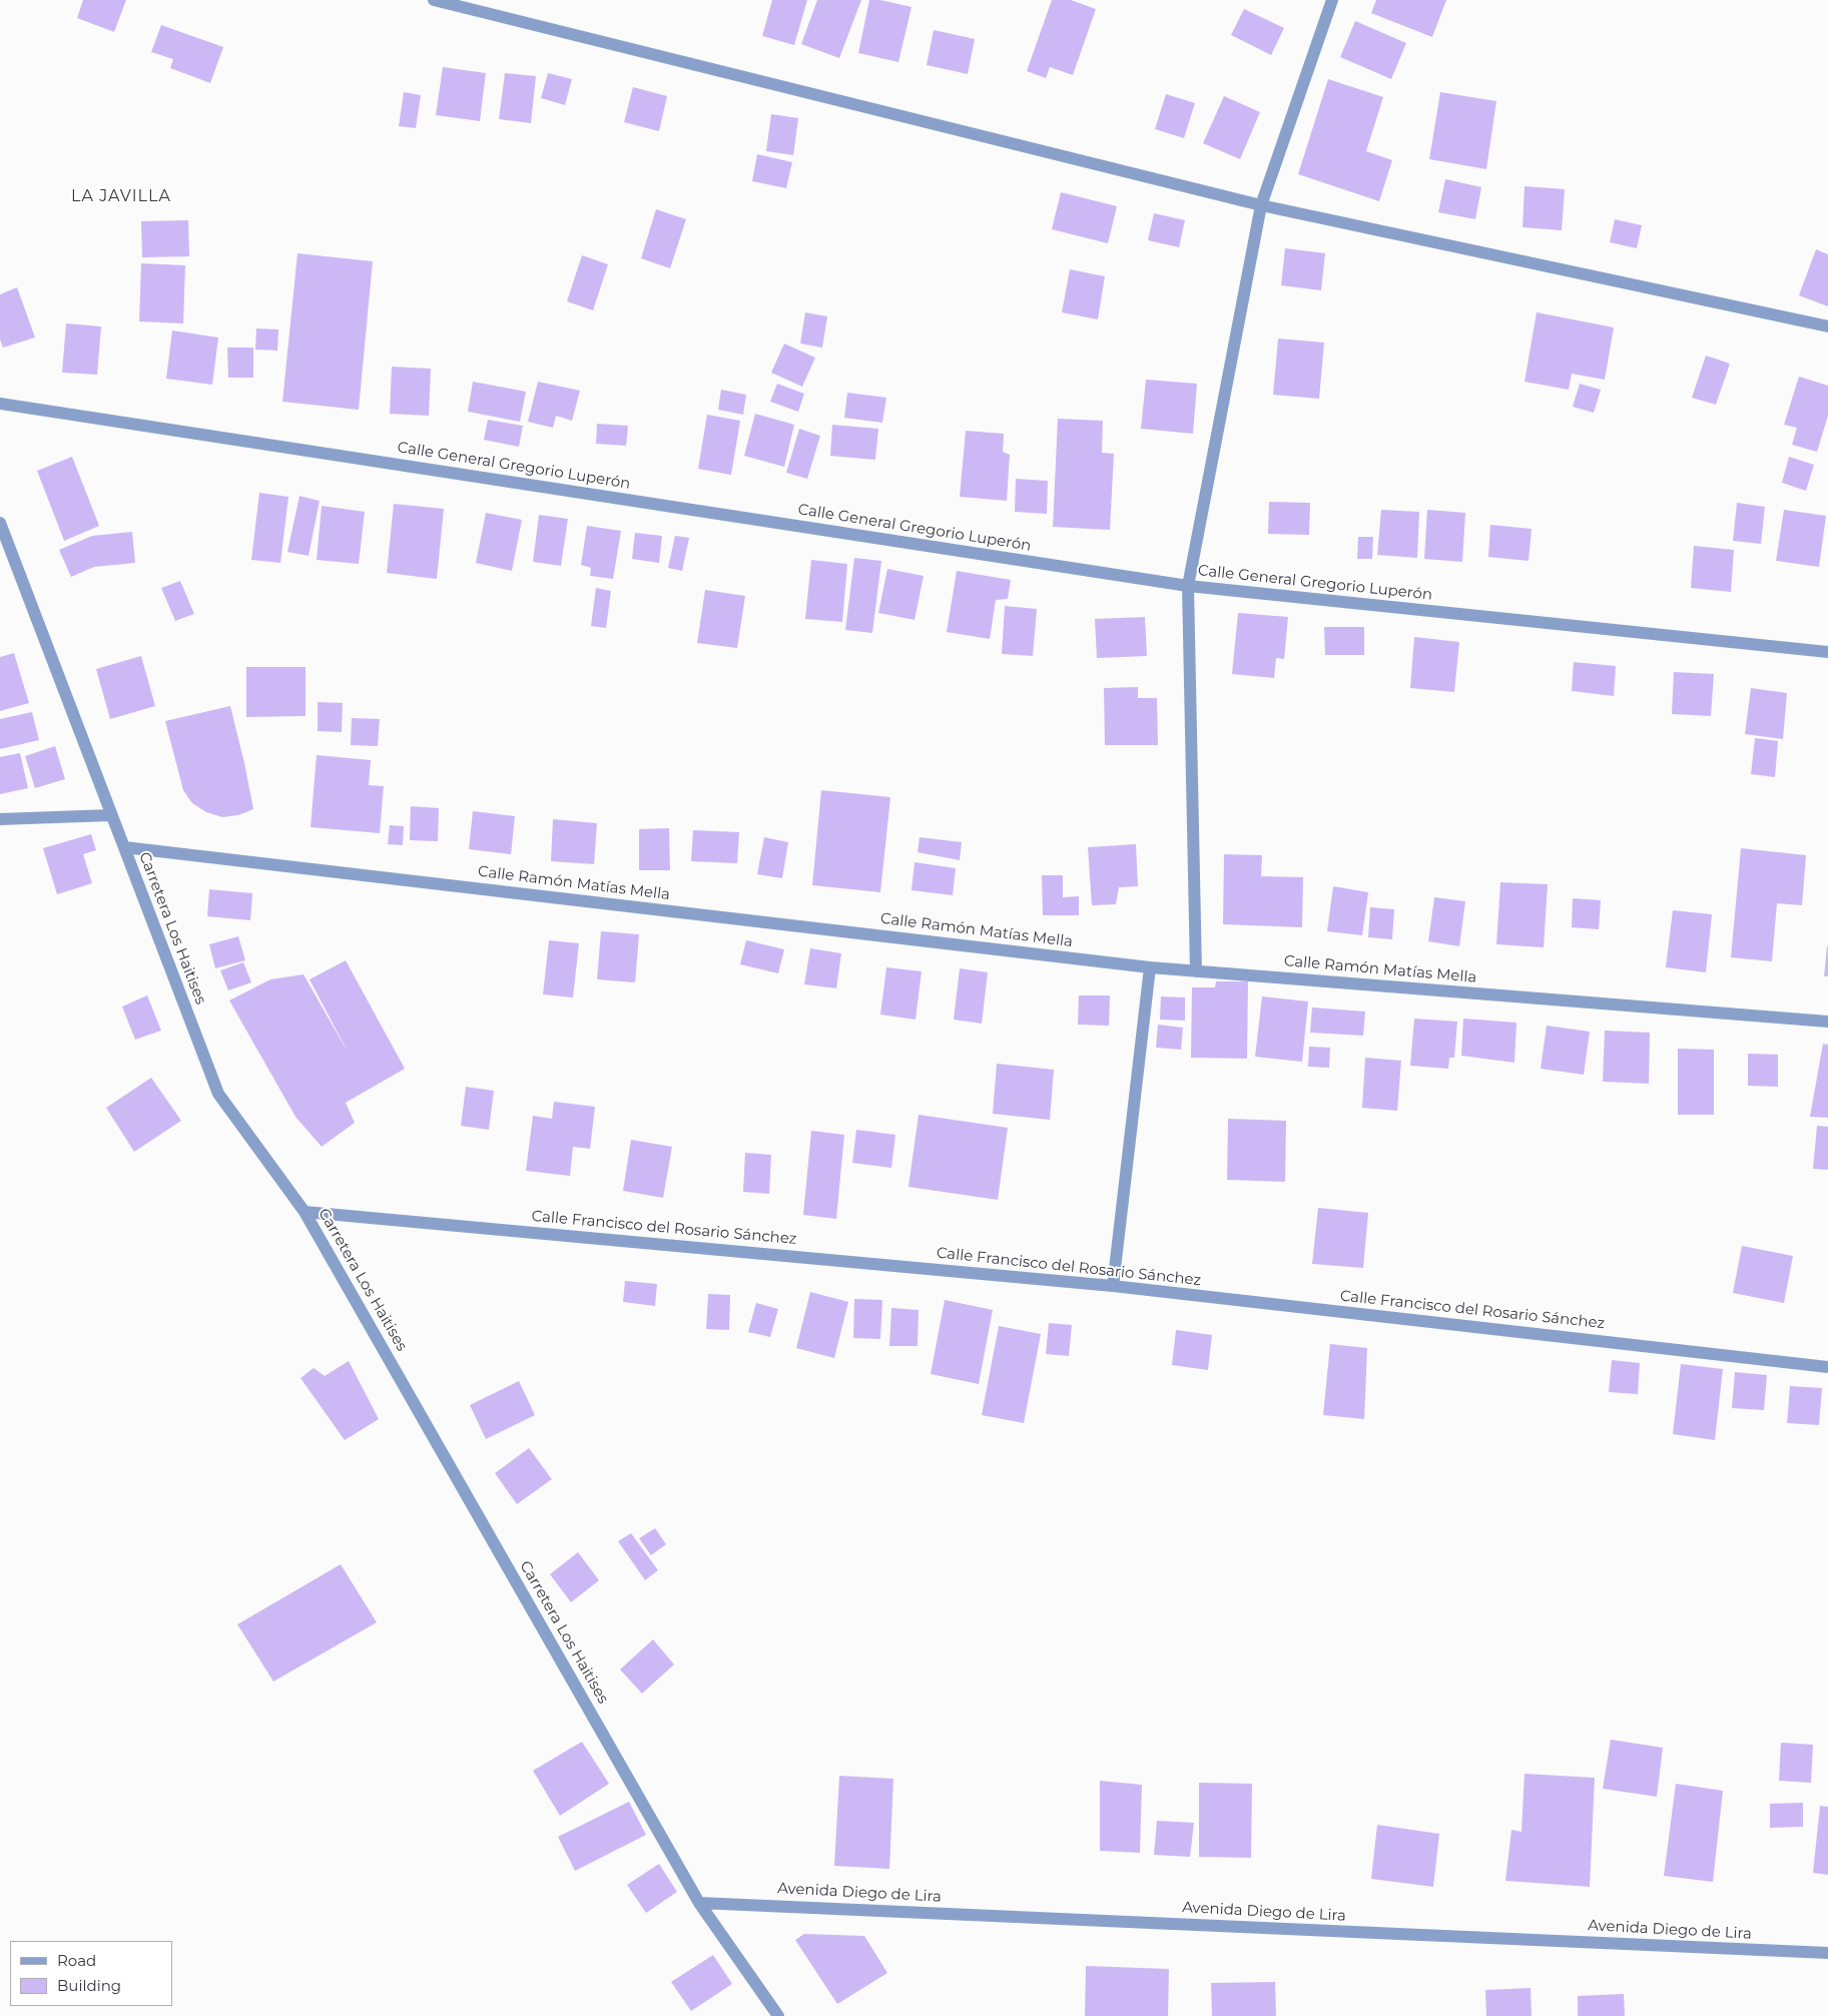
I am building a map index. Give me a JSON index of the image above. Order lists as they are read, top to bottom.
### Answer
{
  "streets": {
    "street": [
      "Calle General Gregorio Luperón",
      "Calle Ramón Matías Mella",
      "Carretera Los Haitises",
      "Calle Francisco del Rosario Sánchez",
      "Avenida Diego de Lira"
    ]
  },
  "crossings": [
    ["Calle Ramón Matías Mella", "Carretera Los Haitises"],
    ["Carretera Los Haitises", "Calle Francisco del Rosario Sánchez"],
    ["Carretera Los Haitises", "Avenida Diego de Lira"]
  ],
  "districts": ["LA JAVILLA"],
  "legend": ["Road", "Building"]
}
